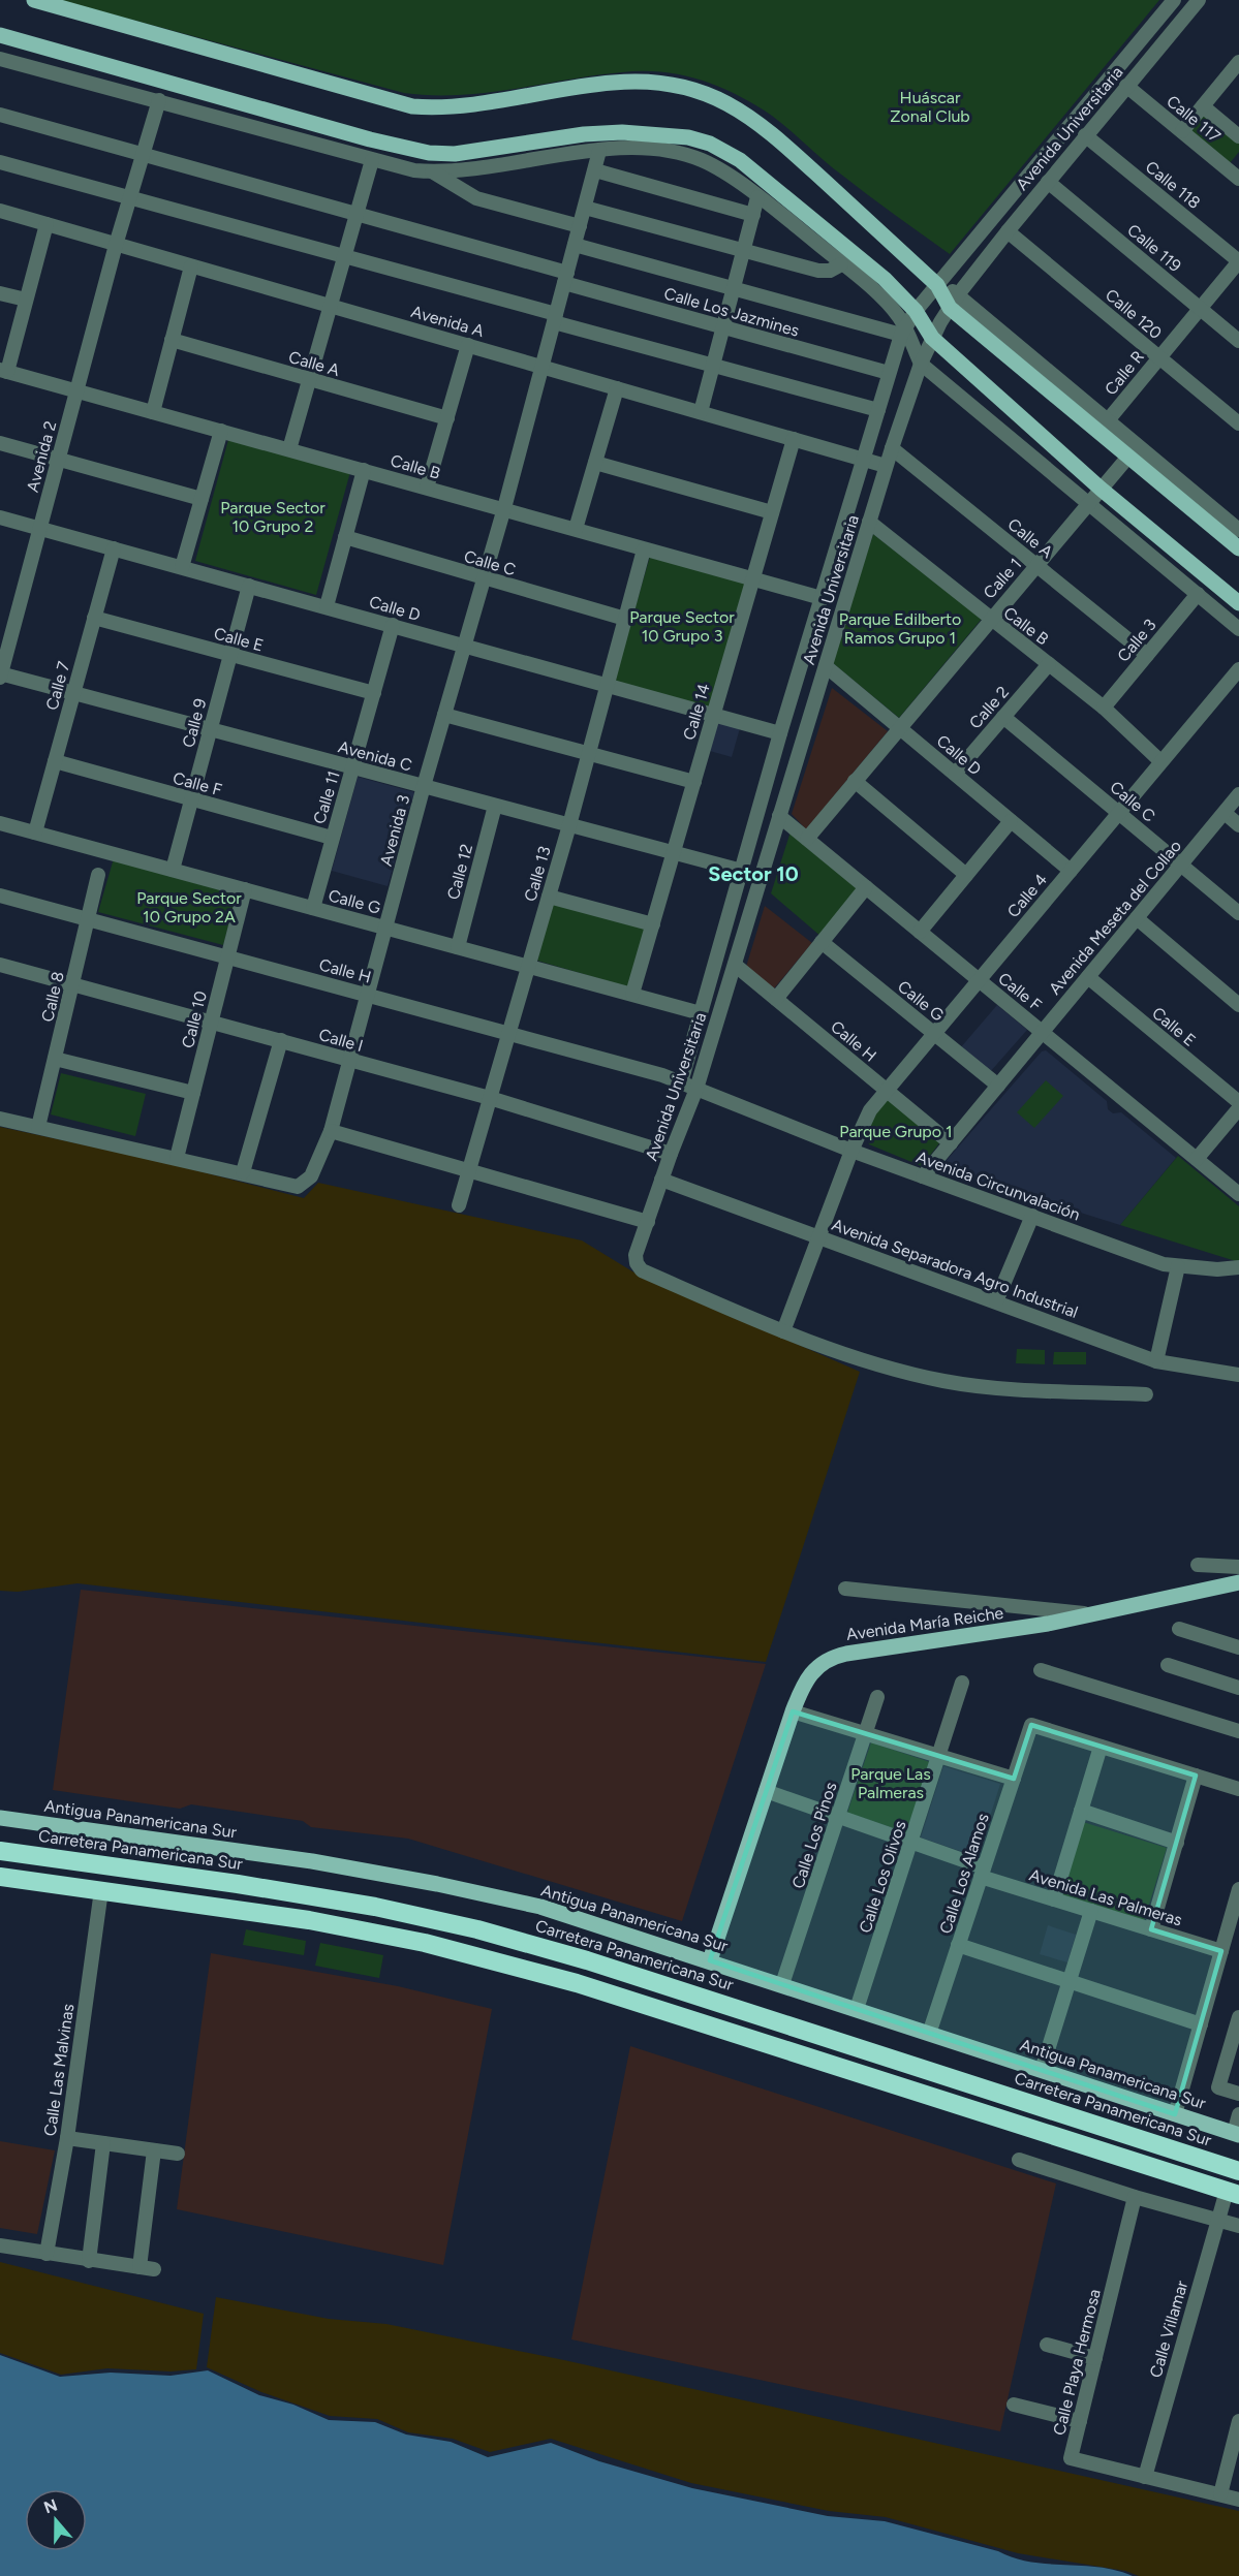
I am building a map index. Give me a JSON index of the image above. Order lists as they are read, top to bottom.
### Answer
{
  "streets": {
    "highway": ["Carretera Panamericana Sur"],
    "main road": ["Avenida María Reiche", "Antigua Panamericana Sur"],
    "street": [
      "Calle 117",
      "Avenida Universitaria",
      "Calle 118",
      "Calle 119",
      "Calle Los Jazmines",
      "Calle 120",
      "Avenida A",
      "Calle A",
      "Calle R",
      "Avenida 2",
      "Calle B",
      "Calle C",
      "Calle 1",
      "Calle D",
      "Calle E",
      "Calle 3",
      "Calle 7",
      "Calle 2",
      "Calle 14",
      "Calle 9",
      "Avenida C",
      "Calle F",
      "Calle 11",
      "Avenida 3",
      "Calle 12",
      "Calle 13",
      "Calle 4",
      "Calle G",
      "Avenida Meseta del Collao",
      "Calle H",
      "Calle 8",
      "Calle 10",
      "Calle I",
      "Avenida Circunvalación",
      "Avenida Separadora Agro Industrial",
      "Calle Los Pinos",
      "Calle Los Alamos",
      "Calle Los Olivos",
      "Avenida Las Palmeras",
      "Calle Las Malvinas",
      "Calle Villamar",
      "Calle Playa Hermosa"
    ]
  },
  "crossings": [
    ["Calle 117", "Avenida Universitaria"],
    ["Avenida Universitaria", "Calle 118"],
    ["Avenida Universitaria", "Calle 119"],
    ["Avenida Universitaria", "Calle Los Jazmines"],
    ["Avenida Universitaria", "Calle 120"],
    ["Avenida Universitaria", "Avenida A"],
    ["Avenida Universitaria", "Calle A"],
    ["Avenida Universitaria", "Calle B"],
    ["Avenida Universitaria", "Calle D"],
    ["Avenida Universitaria", "Avenida C"],
    ["Avenida Universitaria", "Calle F"],
    ["Avenida Universitaria", "Calle 4"],
    ["Avenida Universitaria", "Calle G"],
    ["Avenida Universitaria", "Calle H"],
    ["Avenida Universitaria", "Calle I"],
    ["Avenida Universitaria", "Avenida Circunvalación"],
    ["Avenida Universitaria", "Avenida Separadora Agro Industrial"],
    ["Calle 118", "Calle R"],
    ["Calle 119", "Calle R"],
    ["Calle Los Jazmines", "Avenida 2"],
    ["Calle Los Jazmines", "Avenida 3"],
    ["Calle 120", "Calle R"],
    ["Avenida A", "Avenida 2"],
    ["Avenida A", "Calle 14"],
    ["Avenida A", "Avenida 3"],
    ["Calle A", "Calle 1"],
    ["Calle A", "Calle 3"],
    ["Avenida 2", "Calle B"],
    ["Avenida 2", "Calle D"],
    ["Avenida 2", "Avenida C"],
    ["Calle B", "Calle 1"],
    ["Calle B", "Calle 3"],
    ["Calle B", "Calle 2"],
    ["Calle B", "Calle 14"],
    ["Calle B", "Avenida 3"],
    ["Calle B", "Calle 13"],
    ["Calle B", "Calle 4"],
    ["Calle C", "Calle 2"],
    ["Calle C", "Avenida 3"],
    ["Calle C", "Calle 13"],
    ["Calle C", "Calle 4"],
    ["Calle C", "Avenida Meseta del Collao"],
    ["Calle 1", "Calle D"],
    ["Calle 1", "Calle F"],
    ["Calle D", "Calle 7"],
    ["Calle D", "Calle 2"],
    ["Calle D", "Calle 14"],
    ["Calle D", "Calle 9"],
    ["Calle D", "Calle 11"],
    ["Calle D", "Avenida 3"],
    ["Calle D", "Calle 13"],
    ["Calle D", "Calle 4"],
    ["Calle E", "Calle 7"],
    ["Calle E", "Calle 9"],
    ["Calle E", "Calle 11"],
    ["Calle E", "Avenida Meseta del Collao"],
    ["Calle 7", "Avenida C"],
    ["Calle 7", "Calle F"],
    ["Calle 7", "Calle G"],
    ["Calle 14", "Avenida C"],
    ["Calle 14", "Calle G"],
    ["Calle 9", "Avenida C"],
    ["Calle 9", "Calle F"],
    ["Calle 9", "Calle G"],
    ["Avenida C", "Calle 11"],
    ["Avenida C", "Avenida 3"],
    ["Avenida C", "Calle 12"],
    ["Avenida C", "Calle 13"],
    ["Calle F", "Calle 11"],
    ["Calle F", "Calle 4"],
    ["Calle F", "Avenida Meseta del Collao"],
    ["Calle 11", "Calle G"],
    ["Avenida 3", "Calle G"],
    ["Avenida 3", "Calle H"],
    ["Avenida 3", "Calle I"],
    ["Calle 12", "Calle G"],
    ["Calle 13", "Calle G"],
    ["Calle 13", "Calle H"],
    ["Calle 13", "Calle I"],
    ["Calle 4", "Calle G"],
    ["Calle 4", "Calle H"],
    ["Calle 4", "Avenida Circunvalación"],
    ["Calle 4", "Avenida Separadora Agro Industrial"],
    ["Calle G", "Avenida Meseta del Collao"],
    ["Calle G", "Calle 10"],
    ["Avenida Meseta del Collao", "Calle H"],
    ["Avenida Meseta del Collao", "Avenida Circunvalación"],
    ["Calle H", "Calle 8"],
    ["Calle H", "Calle 10"],
    ["Calle H", "Avenida Circunvalación"],
    ["Calle 8", "Calle I"],
    ["Calle 10", "Calle I"],
    ["Avenida María Reiche", "Antigua Panamericana Sur"],
    ["Avenida María Reiche", "Avenida Las Palmeras"],
    ["Antigua Panamericana Sur", "Calle Los Pinos"],
    ["Antigua Panamericana Sur", "Calle Los Alamos"],
    ["Antigua Panamericana Sur", "Calle Los Olivos"],
    ["Calle Los Pinos", "Avenida Las Palmeras"],
    ["Calle Los Alamos", "Avenida Las Palmeras"],
    ["Calle Los Olivos", "Avenida Las Palmeras"],
    ["Calle Villamar", "Calle Playa Hermosa"]
  ],
  "districts": ["Sector 10"],
  "parks": [
    "Huáscar Zonal Club",
    "Parque Sector 10 Grupo 2",
    "Parque Sector 10 Grupo 3",
    "Parque Edilberto Ramos Grupo 1",
    "Parque Sector 10 Grupo 2A",
    "Parque Grupo 1",
    "Parque Las Palmeras"
  ],
  "north": "top"
}
